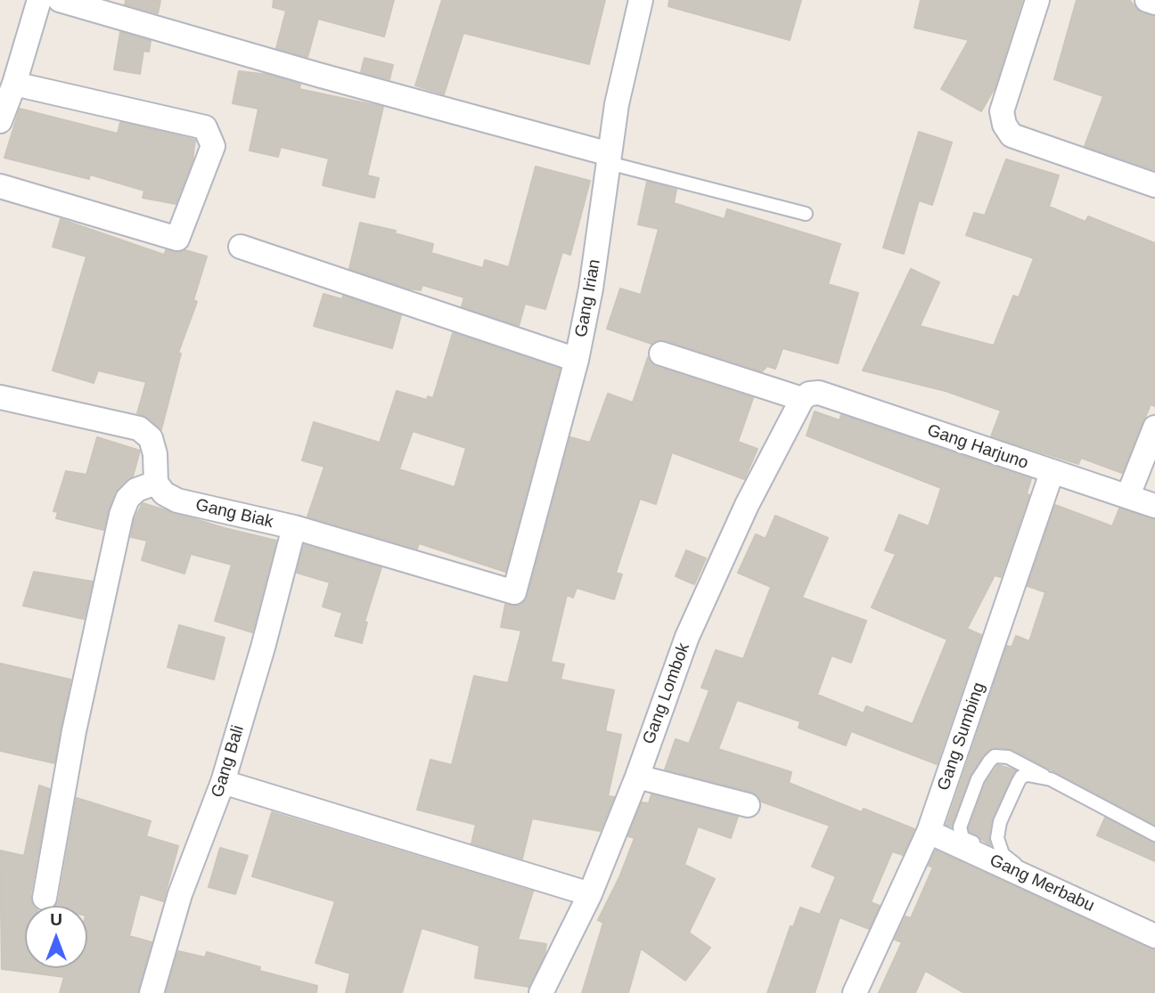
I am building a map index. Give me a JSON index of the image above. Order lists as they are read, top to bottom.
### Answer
{
  "streets": {
    "street": [
      "Gang Irian",
      "Gang Harjuno",
      "Gang Biak",
      "Gang Lombok",
      "Gang Sumbing",
      "Gang Bali",
      "Gang Merbabu"
    ]
  },
  "crossings": [
    ["Gang Irian", "Gang Biak"],
    ["Gang Harjuno", "Gang Lombok"],
    ["Gang Harjuno", "Gang Sumbing"],
    ["Gang Biak", "Gang Bali"],
    ["Gang Sumbing", "Gang Merbabu"]
  ],
  "north": "top"
}
